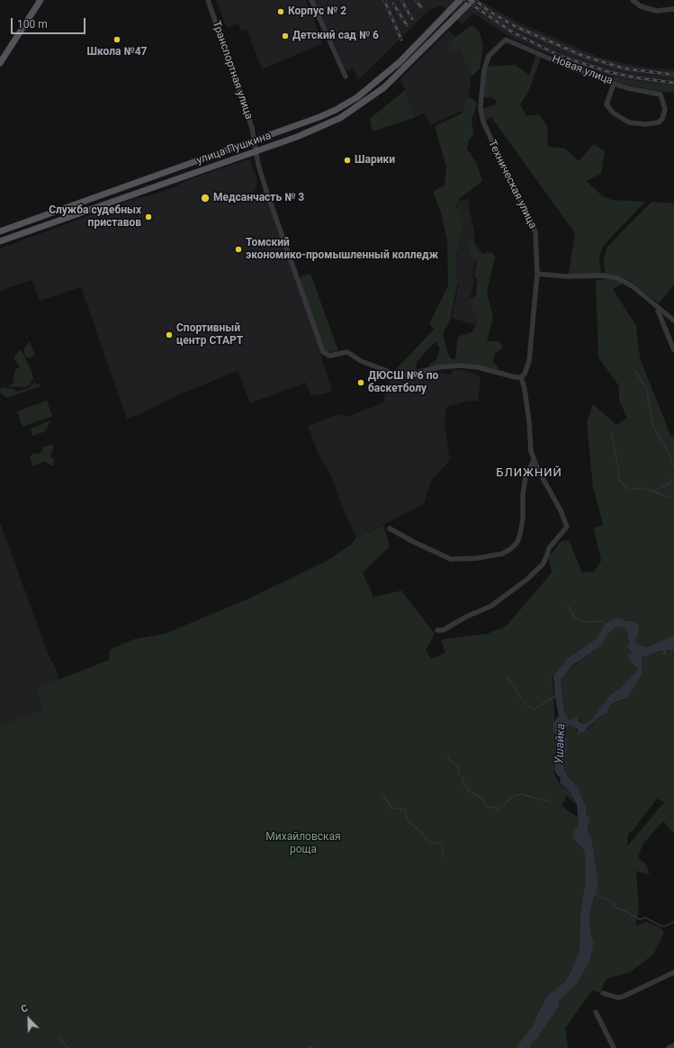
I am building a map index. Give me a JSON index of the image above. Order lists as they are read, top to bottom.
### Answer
{
  "streets": {
    "main road": ["улица Пушкина"],
    "street": ["Транспортная улица", "Новая улица", "Техническая улица"]
  },
  "crossings": [
    ["Транспортная улица", "улица Пушкина"],
    ["Транспортная улица", "Техническая улица"],
    ["Новая улица", "Техническая улица"]
  ],
  "districts": ["БЛИЖНИЙ"],
  "water": ["Ушайка"],
  "parks": ["Михайловская роща"],
  "places": [
    "Корпус № 2",
    "Детский сад № 6",
    "Школа №47",
    "Шарики",
    "Медсанчасть № 3",
    "Служба судебных приставов",
    "Томский экономико-промышленный колледж",
    "Спортивный центр СТАРТ",
    "ДЮСШ №6 по баскетболу"
  ],
  "scale_bar": "100 m",
  "north": "top left"
}
